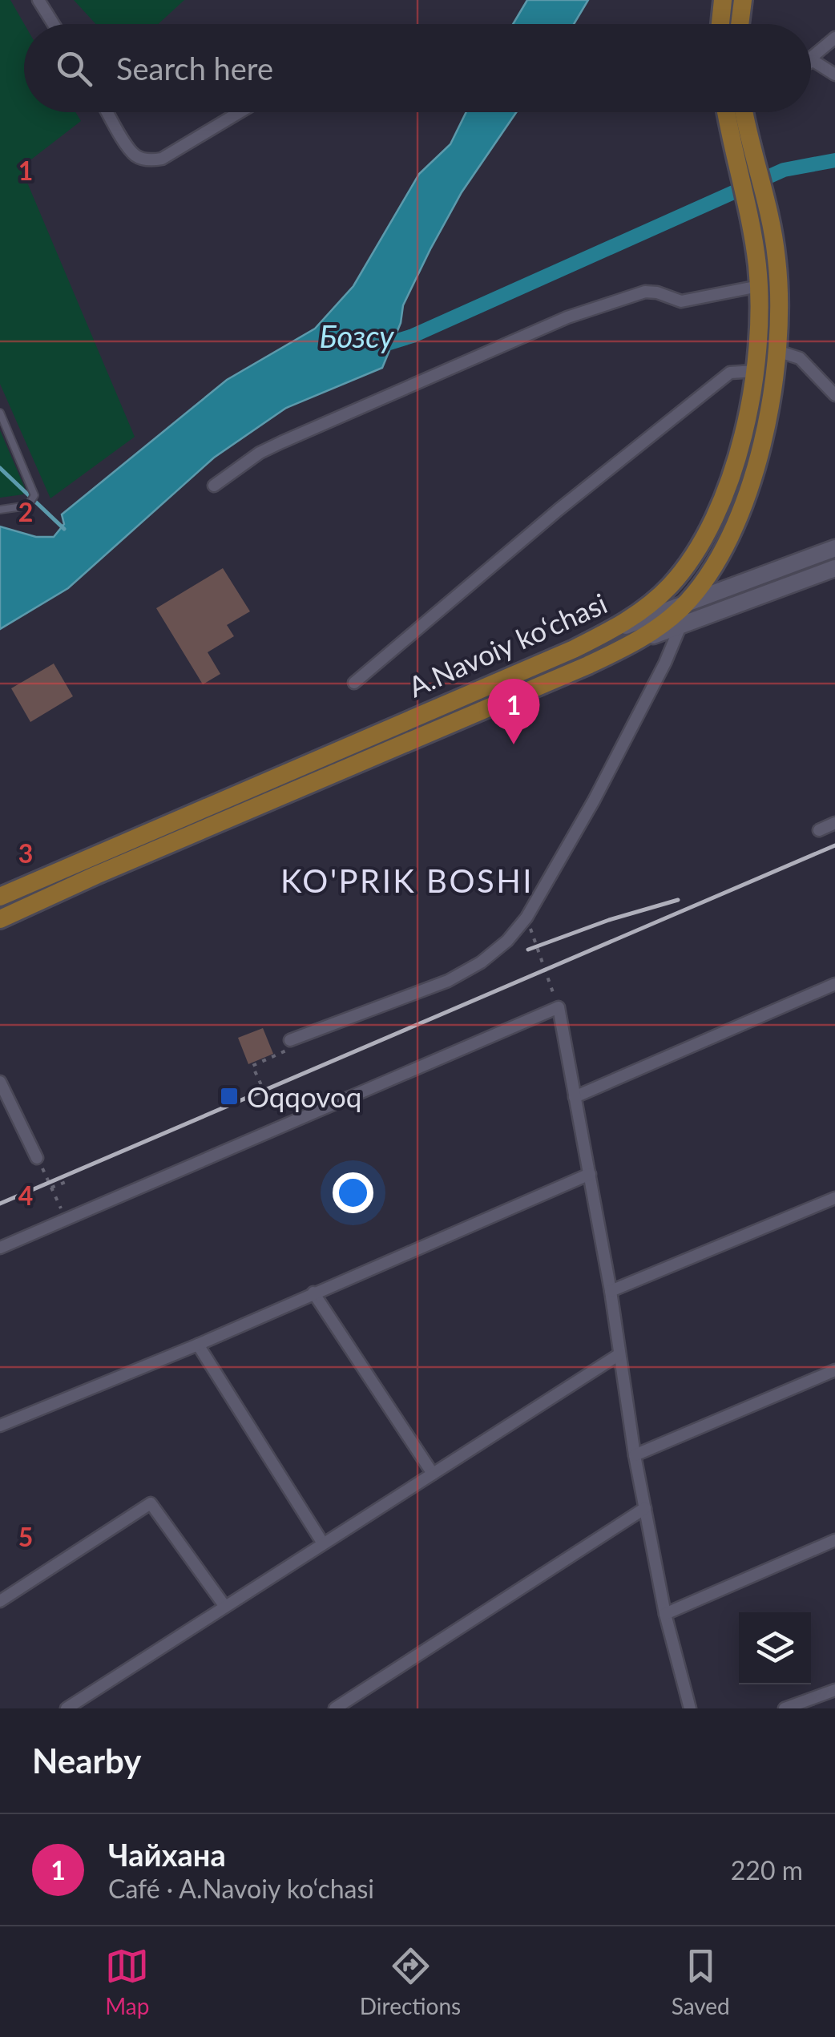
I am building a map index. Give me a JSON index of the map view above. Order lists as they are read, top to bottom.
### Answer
{
  "streets": {
    "main road": ["A.Navoiy ko‘chasi"]
  },
  "districts": ["KO'PRIK BOSHI"],
  "water": ["Бозсу"],
  "places": {
    "transit": ["Oqqovoq"]
  },
  "page": {
    "search": "Search here",
    "pins": "1",
    "heading": "Nearby",
    "list": [
      {
        "mark": "1",
        "name": "Чайхана",
        "note": "Café · A.Navoiy ko‘chasi",
        "value": "220 m"
      }
    ],
    "nav": ["Map", "Directions", "Saved"]
  },
  "grid": {
    "rows": [
      "1",
      "2",
      "3",
      "4",
      "5"
    ]
  }
}
